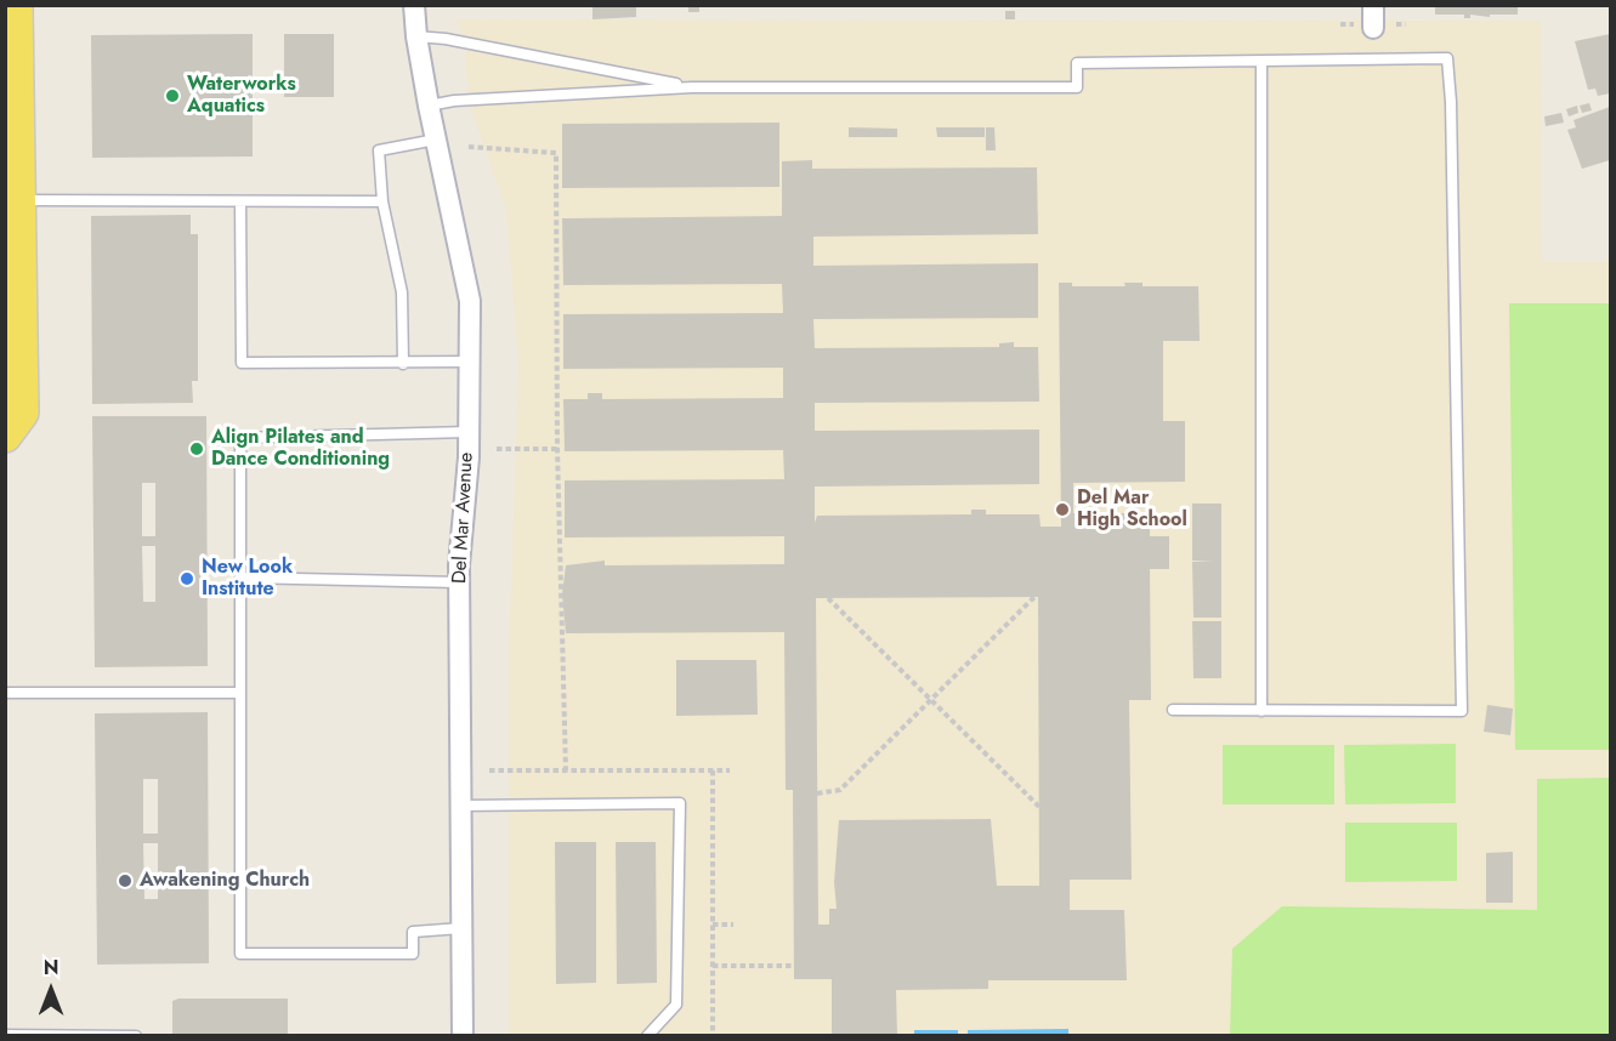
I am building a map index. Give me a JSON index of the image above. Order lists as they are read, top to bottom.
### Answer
{
  "streets": {
    "street": ["Del Mar Avenue"]
  },
  "places": [
    "Waterworks Aquatics",
    "Align Pilates and Dance Conditioning",
    "Del Mar High School",
    "New Look Institute",
    "Awakening Church"
  ],
  "north": "top"
}
